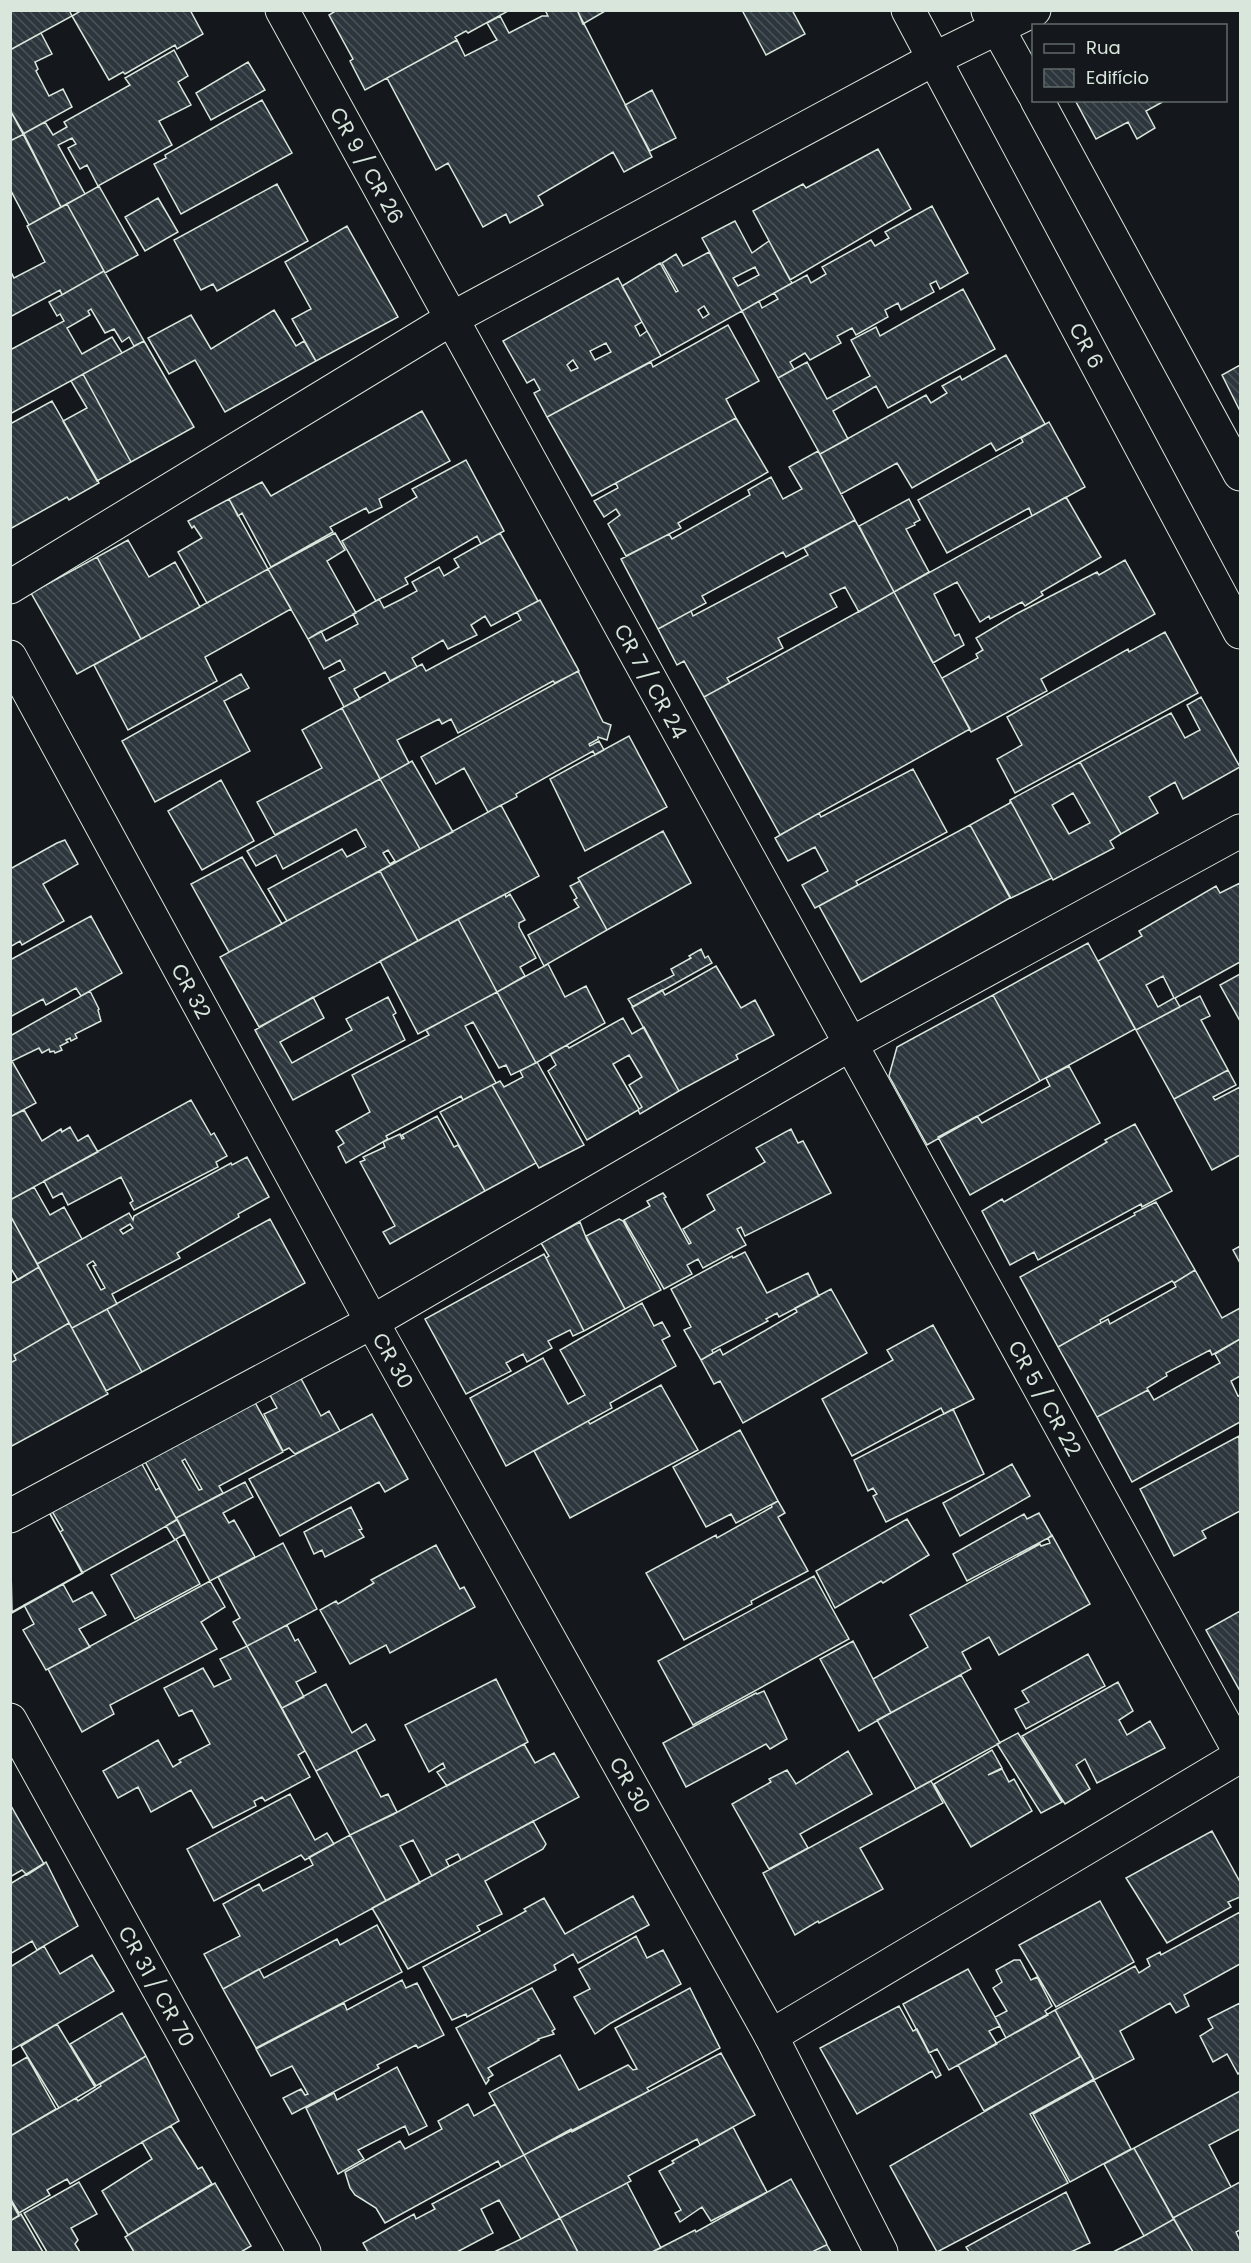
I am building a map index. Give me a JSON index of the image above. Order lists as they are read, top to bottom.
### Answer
{
  "streets": {
    "street": [
      "CR 9 / CR 26",
      "CR 6",
      "CR 7 / CR 24",
      "CR 32",
      "CR 30",
      "CR 5 / CR 22",
      "CR 31 / CR 70"
    ]
  },
  "crossings": [
    ["CR 9 / CR 26", "CR 7 / CR 24"],
    ["CR 7 / CR 24", "CR 5 / CR 22"],
    ["CR 32", "CR 30"]
  ],
  "legend": ["Rua", "Edifício"]
}
